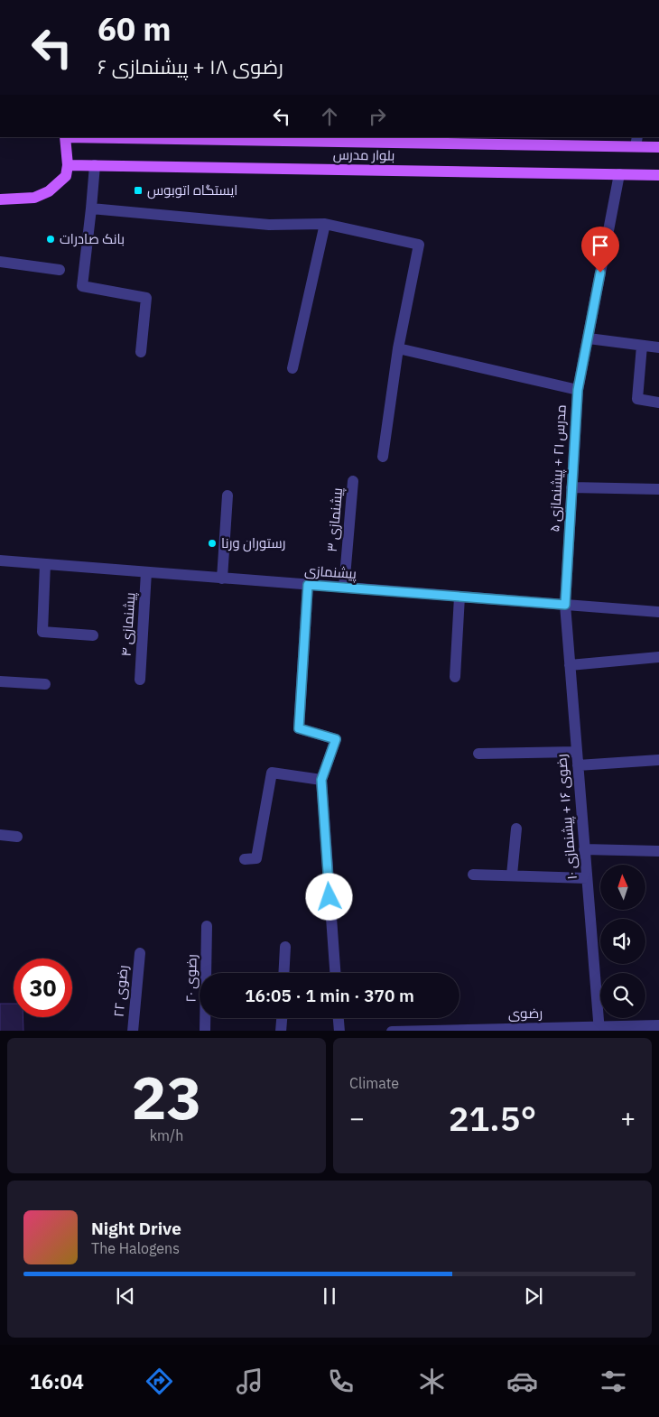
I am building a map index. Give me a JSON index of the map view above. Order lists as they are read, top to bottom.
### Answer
{
  "streets": {
    "main road": ["بلوار مدرس"],
    "street": [
      "مدرس ۲۱ + پیشنمازی ۵",
      "پیشنمازی ۳",
      "پیشنمازی",
      "پیشنمازی ۴",
      "رضوی ۱۶ + پیشنمازی ۱۰",
      "رضوی ۲۰",
      "رضوی ۲۲",
      "رضوی"
    ]
  },
  "crossings": [
    ["بلوار مدرس", "مدرس ۲۱ + پیشنمازی ۵"],
    ["مدرس ۲۱ + پیشنمازی ۵", "پیشنمازی"],
    ["مدرس ۲۱ + پیشنمازی ۵", "رضوی ۱۶ + پیشنمازی ۱۰"],
    ["پیشنمازی ۳", "پیشنمازی"],
    ["پیشنمازی", "پیشنمازی ۴"],
    ["پیشنمازی", "رضوی ۱۶ + پیشنمازی ۱۰"],
    ["رضوی ۱۶ + پیشنمازی ۱۰", "رضوی"]
  ],
  "places": {
    "transit": ["ایستگاه اتوبوس"],
    "other": ["بانک صادرات", "رستوران ورنا"]
  },
  "north": "top",
  "page": {
    "turn": ["60 m", "رضوی ۱۸ + پیشنمازی ۶"],
    "limit": "30",
    "trip": "16:05 · 1 min · 370 m",
    "tile": [
      ["23", "km/h"],
      "Climate"
    ],
    "heat": ["−", "21.5°", "+"],
    "song": ["Night Drive", "The Halogens"],
    "tabs": "16:04"
  }
}
